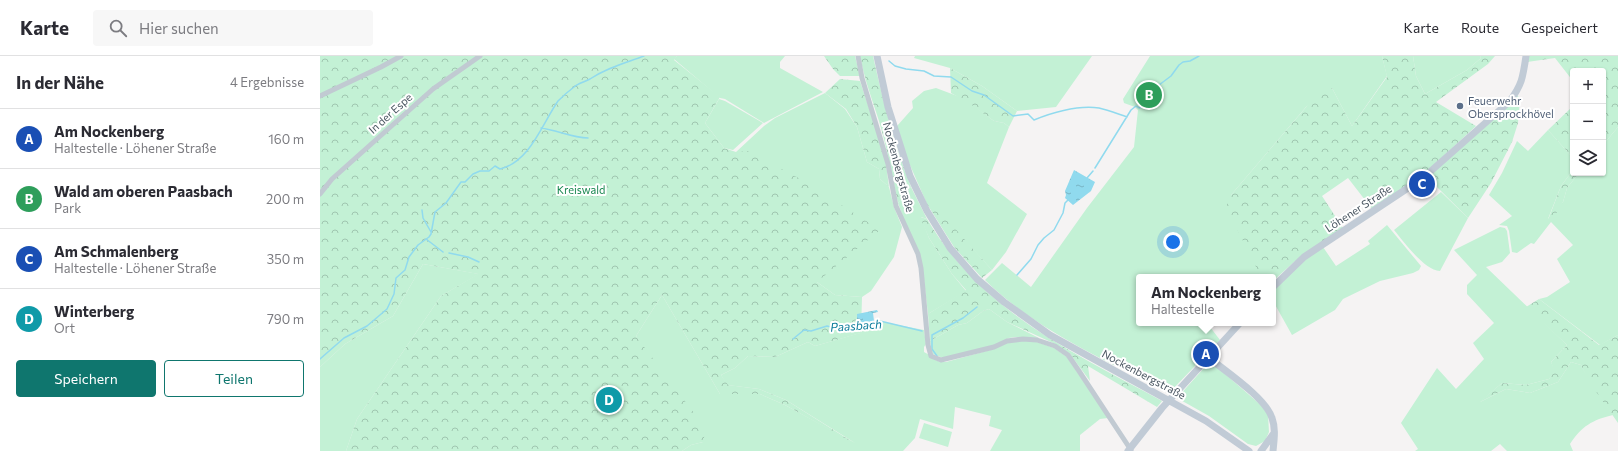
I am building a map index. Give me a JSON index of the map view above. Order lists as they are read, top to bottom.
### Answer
{
  "streets": {
    "street": ["In der Espe", "Nockenbergstraße", "Löhener Straße"]
  },
  "water": ["Paasbach"],
  "parks": ["Kreiswald"],
  "places": ["Feuerwehr Obersprockhövel"],
  "page": {
    "header": "Karte",
    "search": "Hier suchen",
    "nav": ["Karte", "Route", "Gespeichert"],
    "heading": ["In der Nähe", "4 Ergebnisse"],
    "map_buttons": ["+", "−"],
    "pins": [
      "B",
      "C",
      "A",
      "D"
    ],
    "list": [
      {
        "mark": "A",
        "name": "Am Nockenberg",
        "note": "Haltestelle · Löhener Straße",
        "value": "160 m"
      },
      {
        "mark": "B",
        "name": "Wald am oberen Paasbach",
        "note": "Park",
        "value": "200 m"
      },
      {
        "mark": "C",
        "name": "Am Schmalenberg",
        "note": "Haltestelle · Löhener Straße",
        "value": "350 m"
      },
      {
        "mark": "D",
        "name": "Winterberg",
        "note": "Ort",
        "value": "790 m"
      }
    ],
    "popup": ["Am Nockenberg", "Haltestelle"],
    "buttons": ["Speichern", "Teilen"]
  }
}
